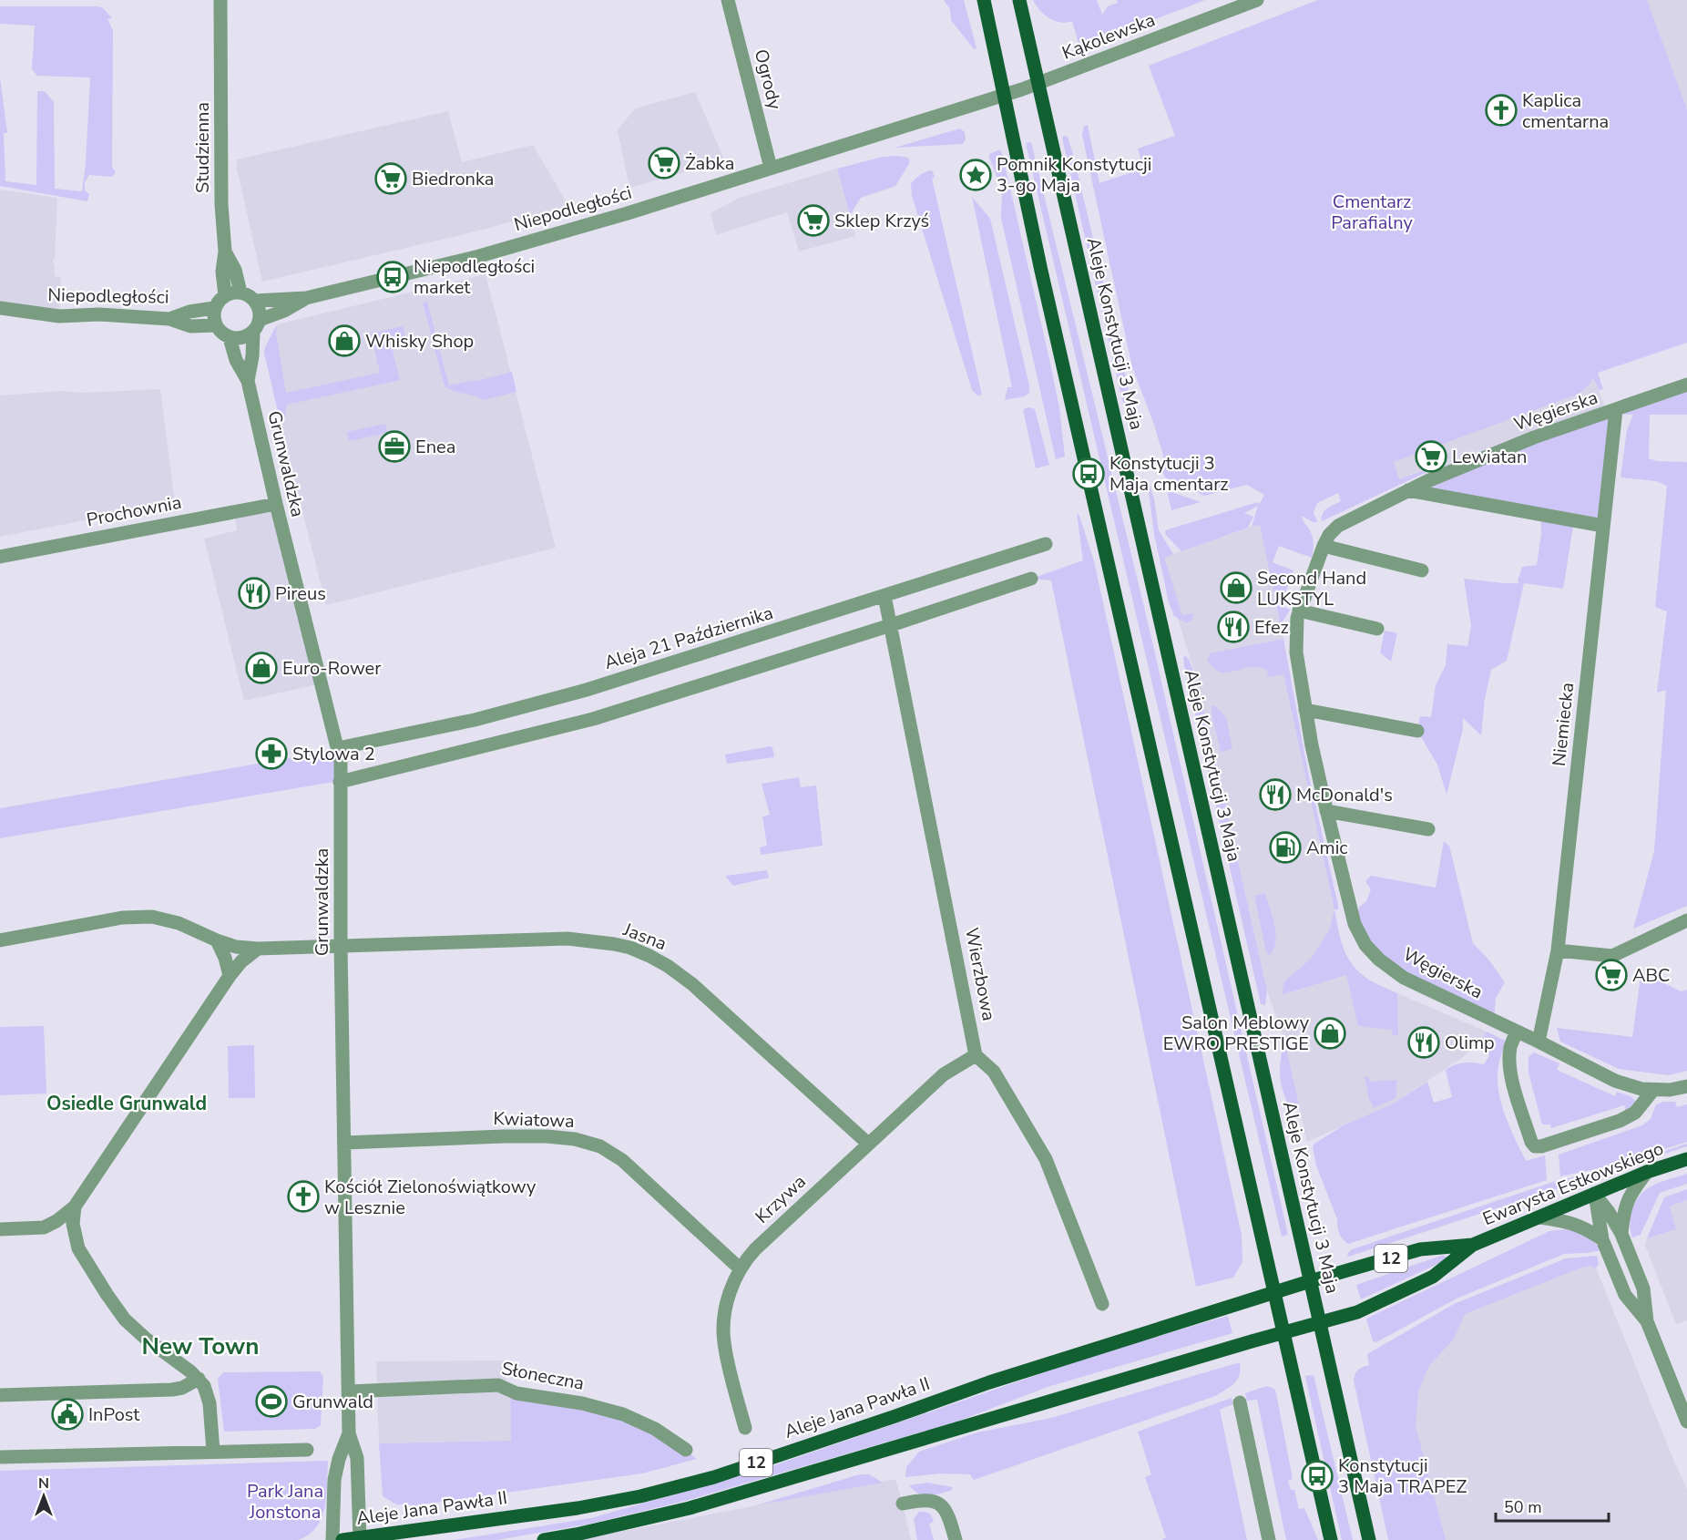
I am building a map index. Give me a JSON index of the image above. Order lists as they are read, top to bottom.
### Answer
{
  "streets": {
    "main road": [
      "Aleje Konstytucji 3 Maja",
      "Ewarysta Estkowskiego",
      "12",
      "Aleje Jana Pawła II"
    ],
    "street": [
      "Kąkolewska",
      "Ogrody",
      "Studzienna",
      "Niepodległości",
      "Węgierska",
      "Grunwaldzka",
      "Prochownia",
      "Aleja 21 Października",
      "Niemiecka",
      "Jasna",
      "Wierzbowa",
      "Kwiatowa",
      "Krzywa",
      "Słoneczna"
    ]
  },
  "crossings": [
    ["Kąkolewska", "Niepodległości"],
    ["Kąkolewska", "Aleje Konstytucji 3 Maja"],
    ["Ogrody", "Niepodległości"],
    ["Studzienna", "Niepodległości"],
    ["Studzienna", "Grunwaldzka"],
    ["Niepodległości", "Grunwaldzka"],
    ["Aleje Konstytucji 3 Maja", "Ewarysta Estkowskiego"],
    ["Aleje Konstytucji 3 Maja", "12"],
    ["Aleje Konstytucji 3 Maja", "Aleje Jana Pawła II"],
    ["Węgierska", "Niemiecka"],
    ["Grunwaldzka", "Prochownia"],
    ["Grunwaldzka", "Aleja 21 Października"],
    ["Grunwaldzka", "Jasna"],
    ["Grunwaldzka", "Kwiatowa"],
    ["Grunwaldzka", "Słoneczna"],
    ["Grunwaldzka", "Aleje Jana Pawła II"],
    ["Aleja 21 Października", "Wierzbowa"],
    ["Jasna", "Krzywa"],
    ["Wierzbowa", "Krzywa"],
    ["Kwiatowa", "Krzywa"],
    ["Ewarysta Estkowskiego", "12"],
    ["Ewarysta Estkowskiego", "Aleje Jana Pawła II"]
  ],
  "districts": ["Osiedle Grunwald", "New Town"],
  "parks": ["Cmentarz Parafialny", "Park Jana Jonstona"],
  "places": {
    "church": ["Kaplica cmentarna", "Kościół Zielonoświątkowy w Lesznie"],
    "supermarket": [
      "Żabka",
      "Biedronka",
      "Sklep Krzyś",
      "Lewiatan",
      "ABC"
    ],
    "place": ["Pomnik Konstytucji 3-go Maja"],
    "bus stop": ["Niepodległości market", "Konstytucji 3 Maja cmentarz", "Konstytucji 3 Maja TRAPEZ"],
    "shop": [
      "Whisky Shop",
      "Second Hand LUKSTYL",
      "Euro-Rower",
      "Salon Meblowy EWRO PRESTIGE"
    ],
    "office": ["Enea"],
    "restaurant": [
      "Pireus",
      "Efez",
      "McDonald's",
      "Olimp"
    ],
    "pharmacy": ["Stylowa 2"],
    "fuel station": ["Amic"],
    "sports": ["Grunwald"],
    "public building": ["InPost"]
  },
  "scale_bar": "50 m",
  "north": "top"
}
